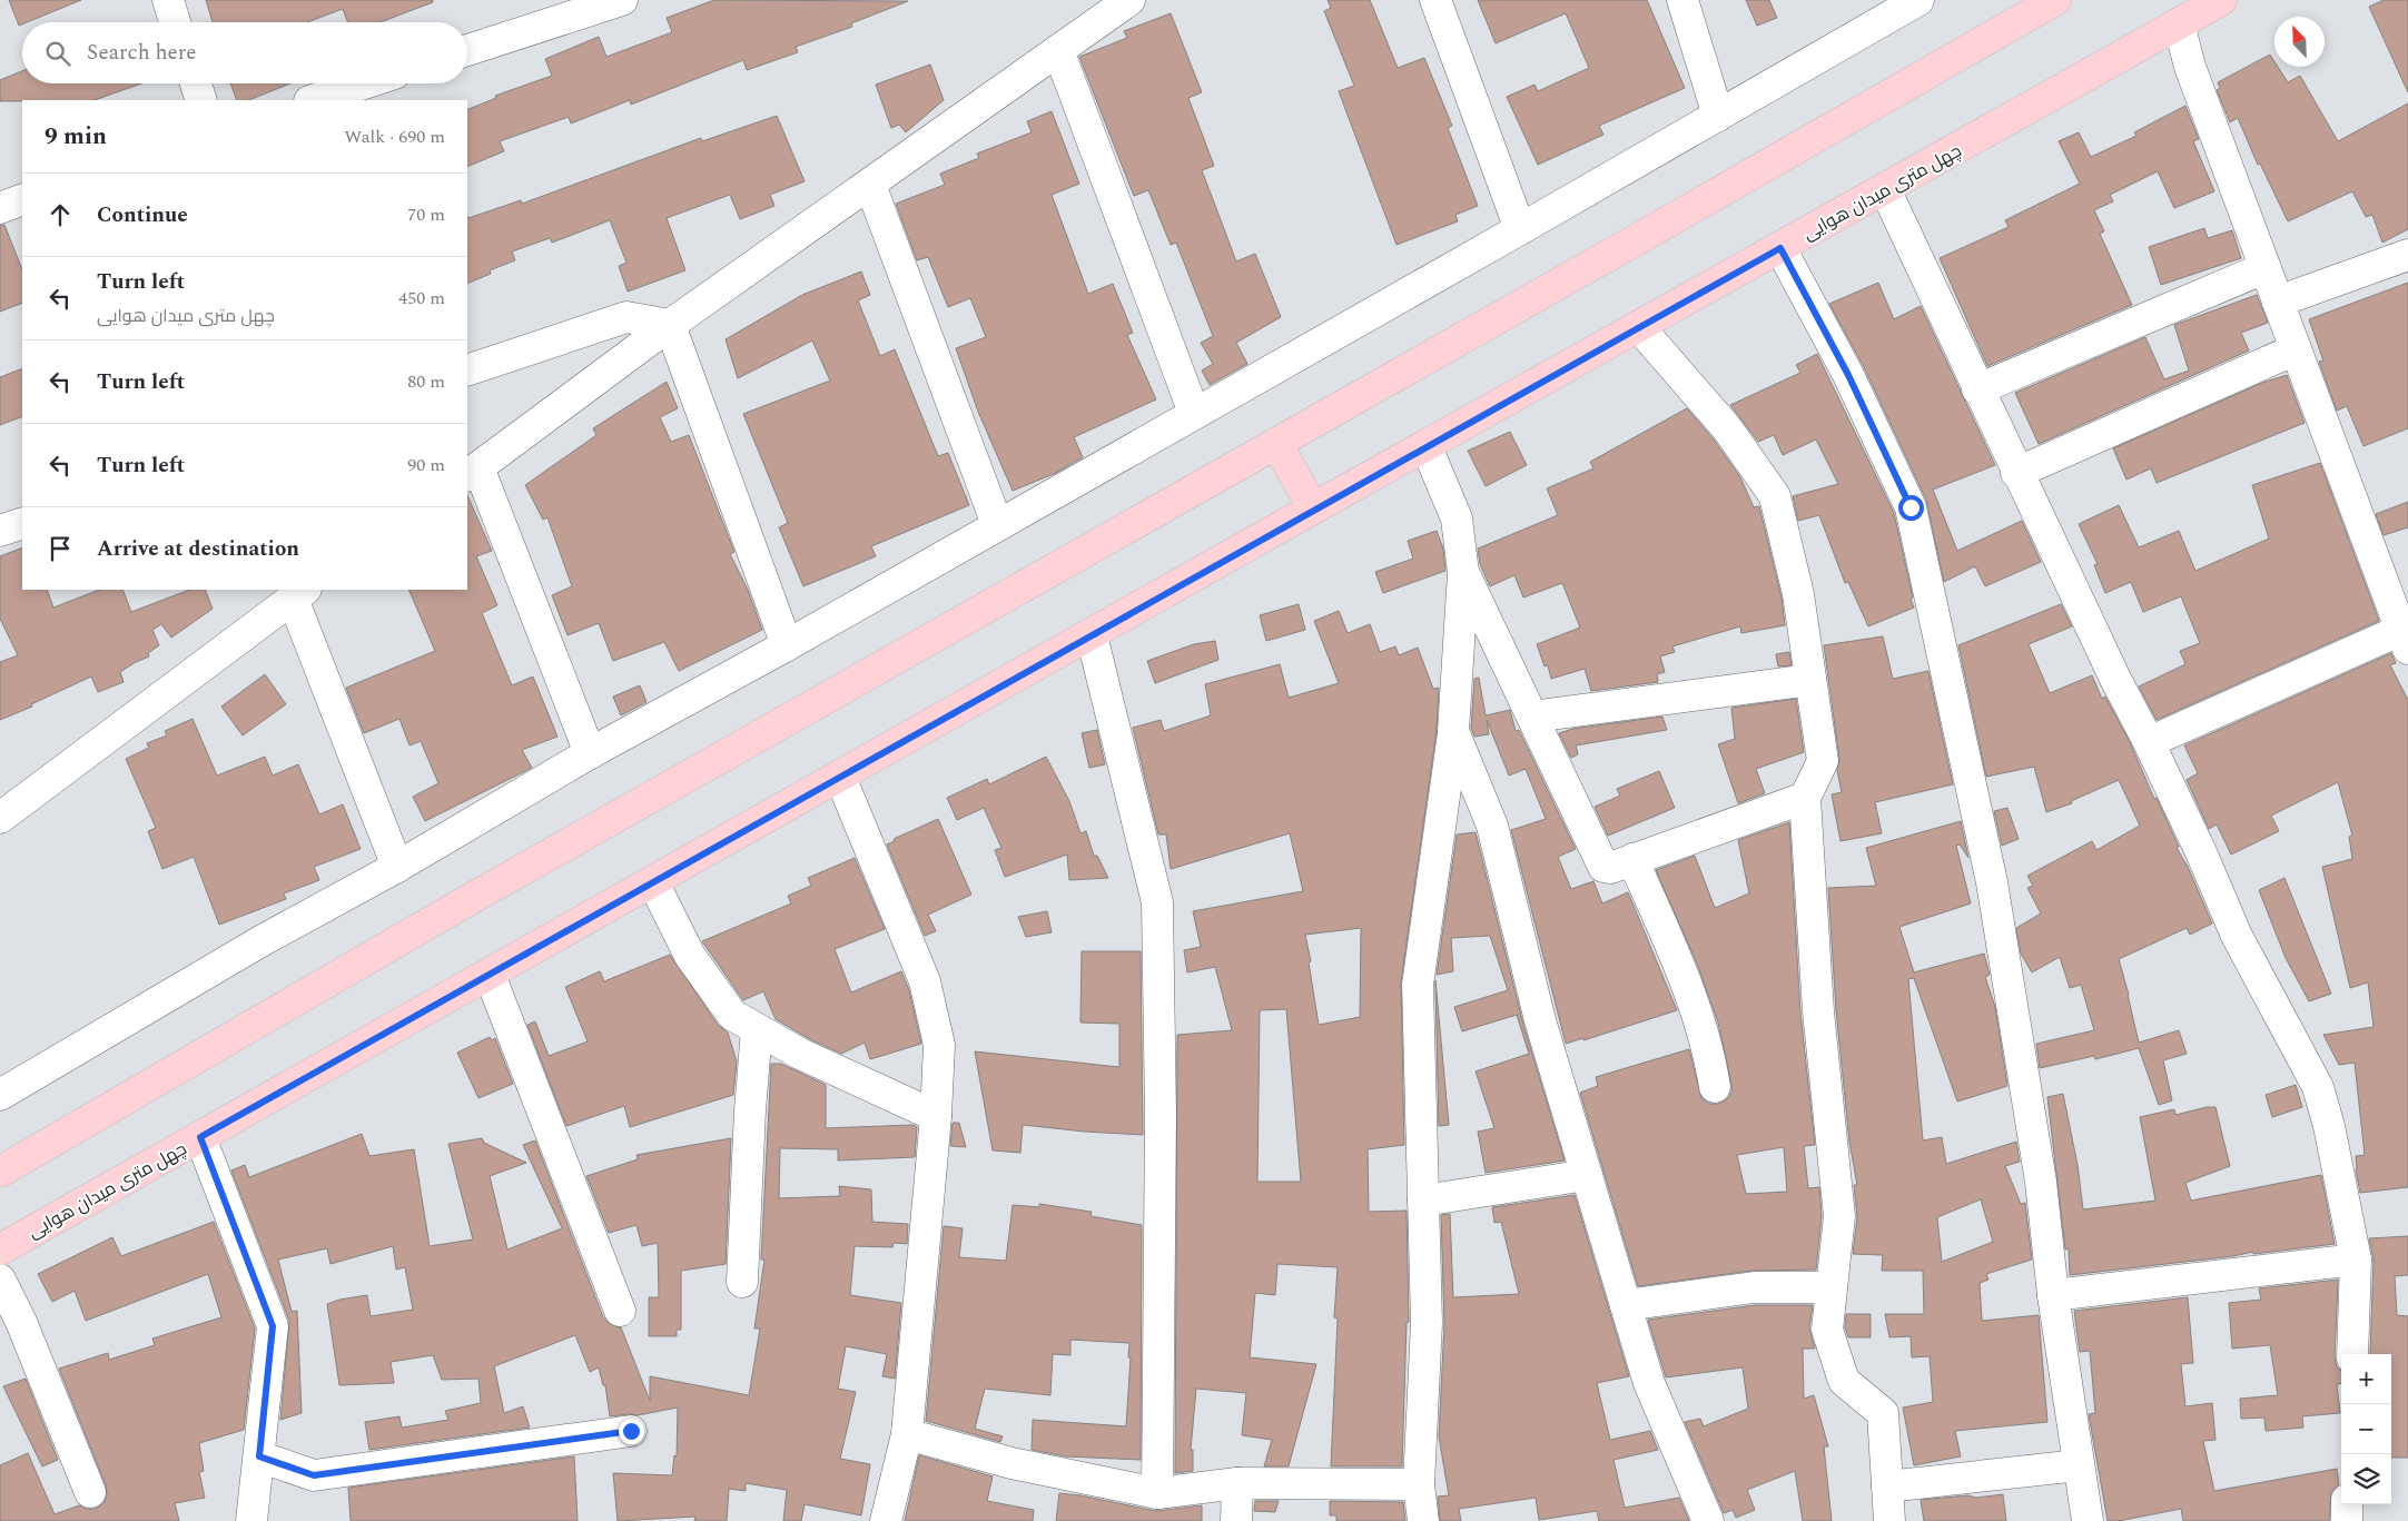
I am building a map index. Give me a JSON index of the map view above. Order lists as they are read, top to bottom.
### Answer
{
  "streets": {
    "main road": ["چهل متری میدان هوایی"]
  },
  "north": "top left",
  "page": {
    "search": "Search here",
    "heading": ["9 min", "Walk · 690 m"],
    "list": [
      ["Continue", "70 m"],
      ["Turn left", "چهل متری میدان هوایی", "450 m"],
      ["Turn left", "80 m"],
      ["Turn left", "90 m"],
      "Arrive at destination"
    ],
    "map_buttons": ["+", "−"]
  }
}
